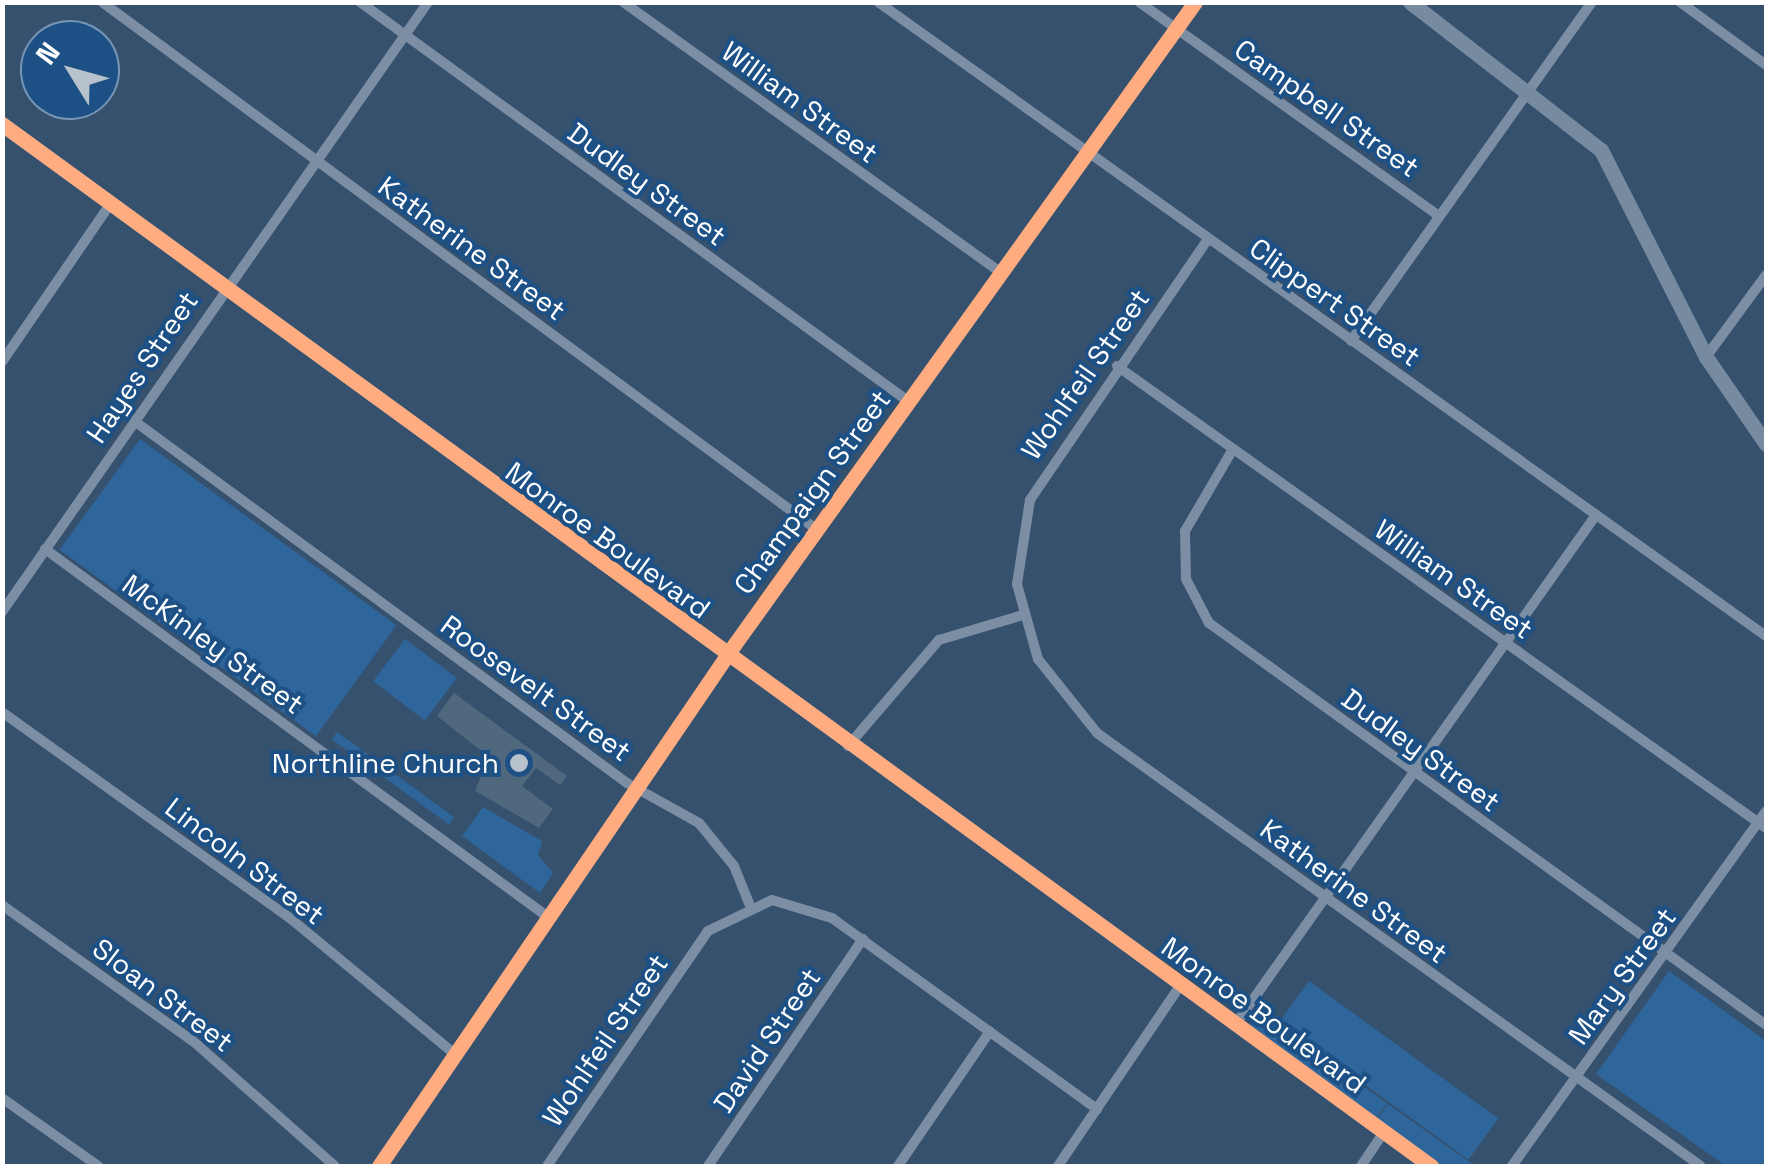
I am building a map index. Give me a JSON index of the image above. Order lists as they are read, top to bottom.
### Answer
{
  "streets": {
    "street": [
      "William Street",
      "Campbell Street",
      "Dudley Street",
      "Katherine Street",
      "Clippert Street",
      "Hayes Street",
      "Wohlfeil Street",
      "Champaign Street",
      "Monroe Boulevard",
      "McKinley Street",
      "Roosevelt Street",
      "Lincoln Street",
      "Mary Street",
      "Sloan Street",
      "David Street"
    ]
  },
  "crossings": [
    ["William Street", "Dudley Street"],
    ["William Street", "Wohlfeil Street"],
    ["William Street", "Champaign Street"],
    ["William Street", "Mary Street"],
    ["Campbell Street", "Champaign Street"],
    ["Dudley Street", "Hayes Street"],
    ["Dudley Street", "Champaign Street"],
    ["Dudley Street", "Mary Street"],
    ["Katherine Street", "Hayes Street"],
    ["Katherine Street", "Wohlfeil Street"],
    ["Katherine Street", "Champaign Street"],
    ["Katherine Street", "Mary Street"],
    ["Clippert Street", "Wohlfeil Street"],
    ["Clippert Street", "Champaign Street"],
    ["Hayes Street", "Monroe Boulevard"],
    ["Hayes Street", "McKinley Street"],
    ["Hayes Street", "Roosevelt Street"],
    ["Wohlfeil Street", "Roosevelt Street"],
    ["Champaign Street", "Monroe Boulevard"],
    ["Champaign Street", "McKinley Street"],
    ["Champaign Street", "Roosevelt Street"],
    ["Champaign Street", "Lincoln Street"]
  ],
  "places": ["Northline Church"],
  "north": "top left"
}
